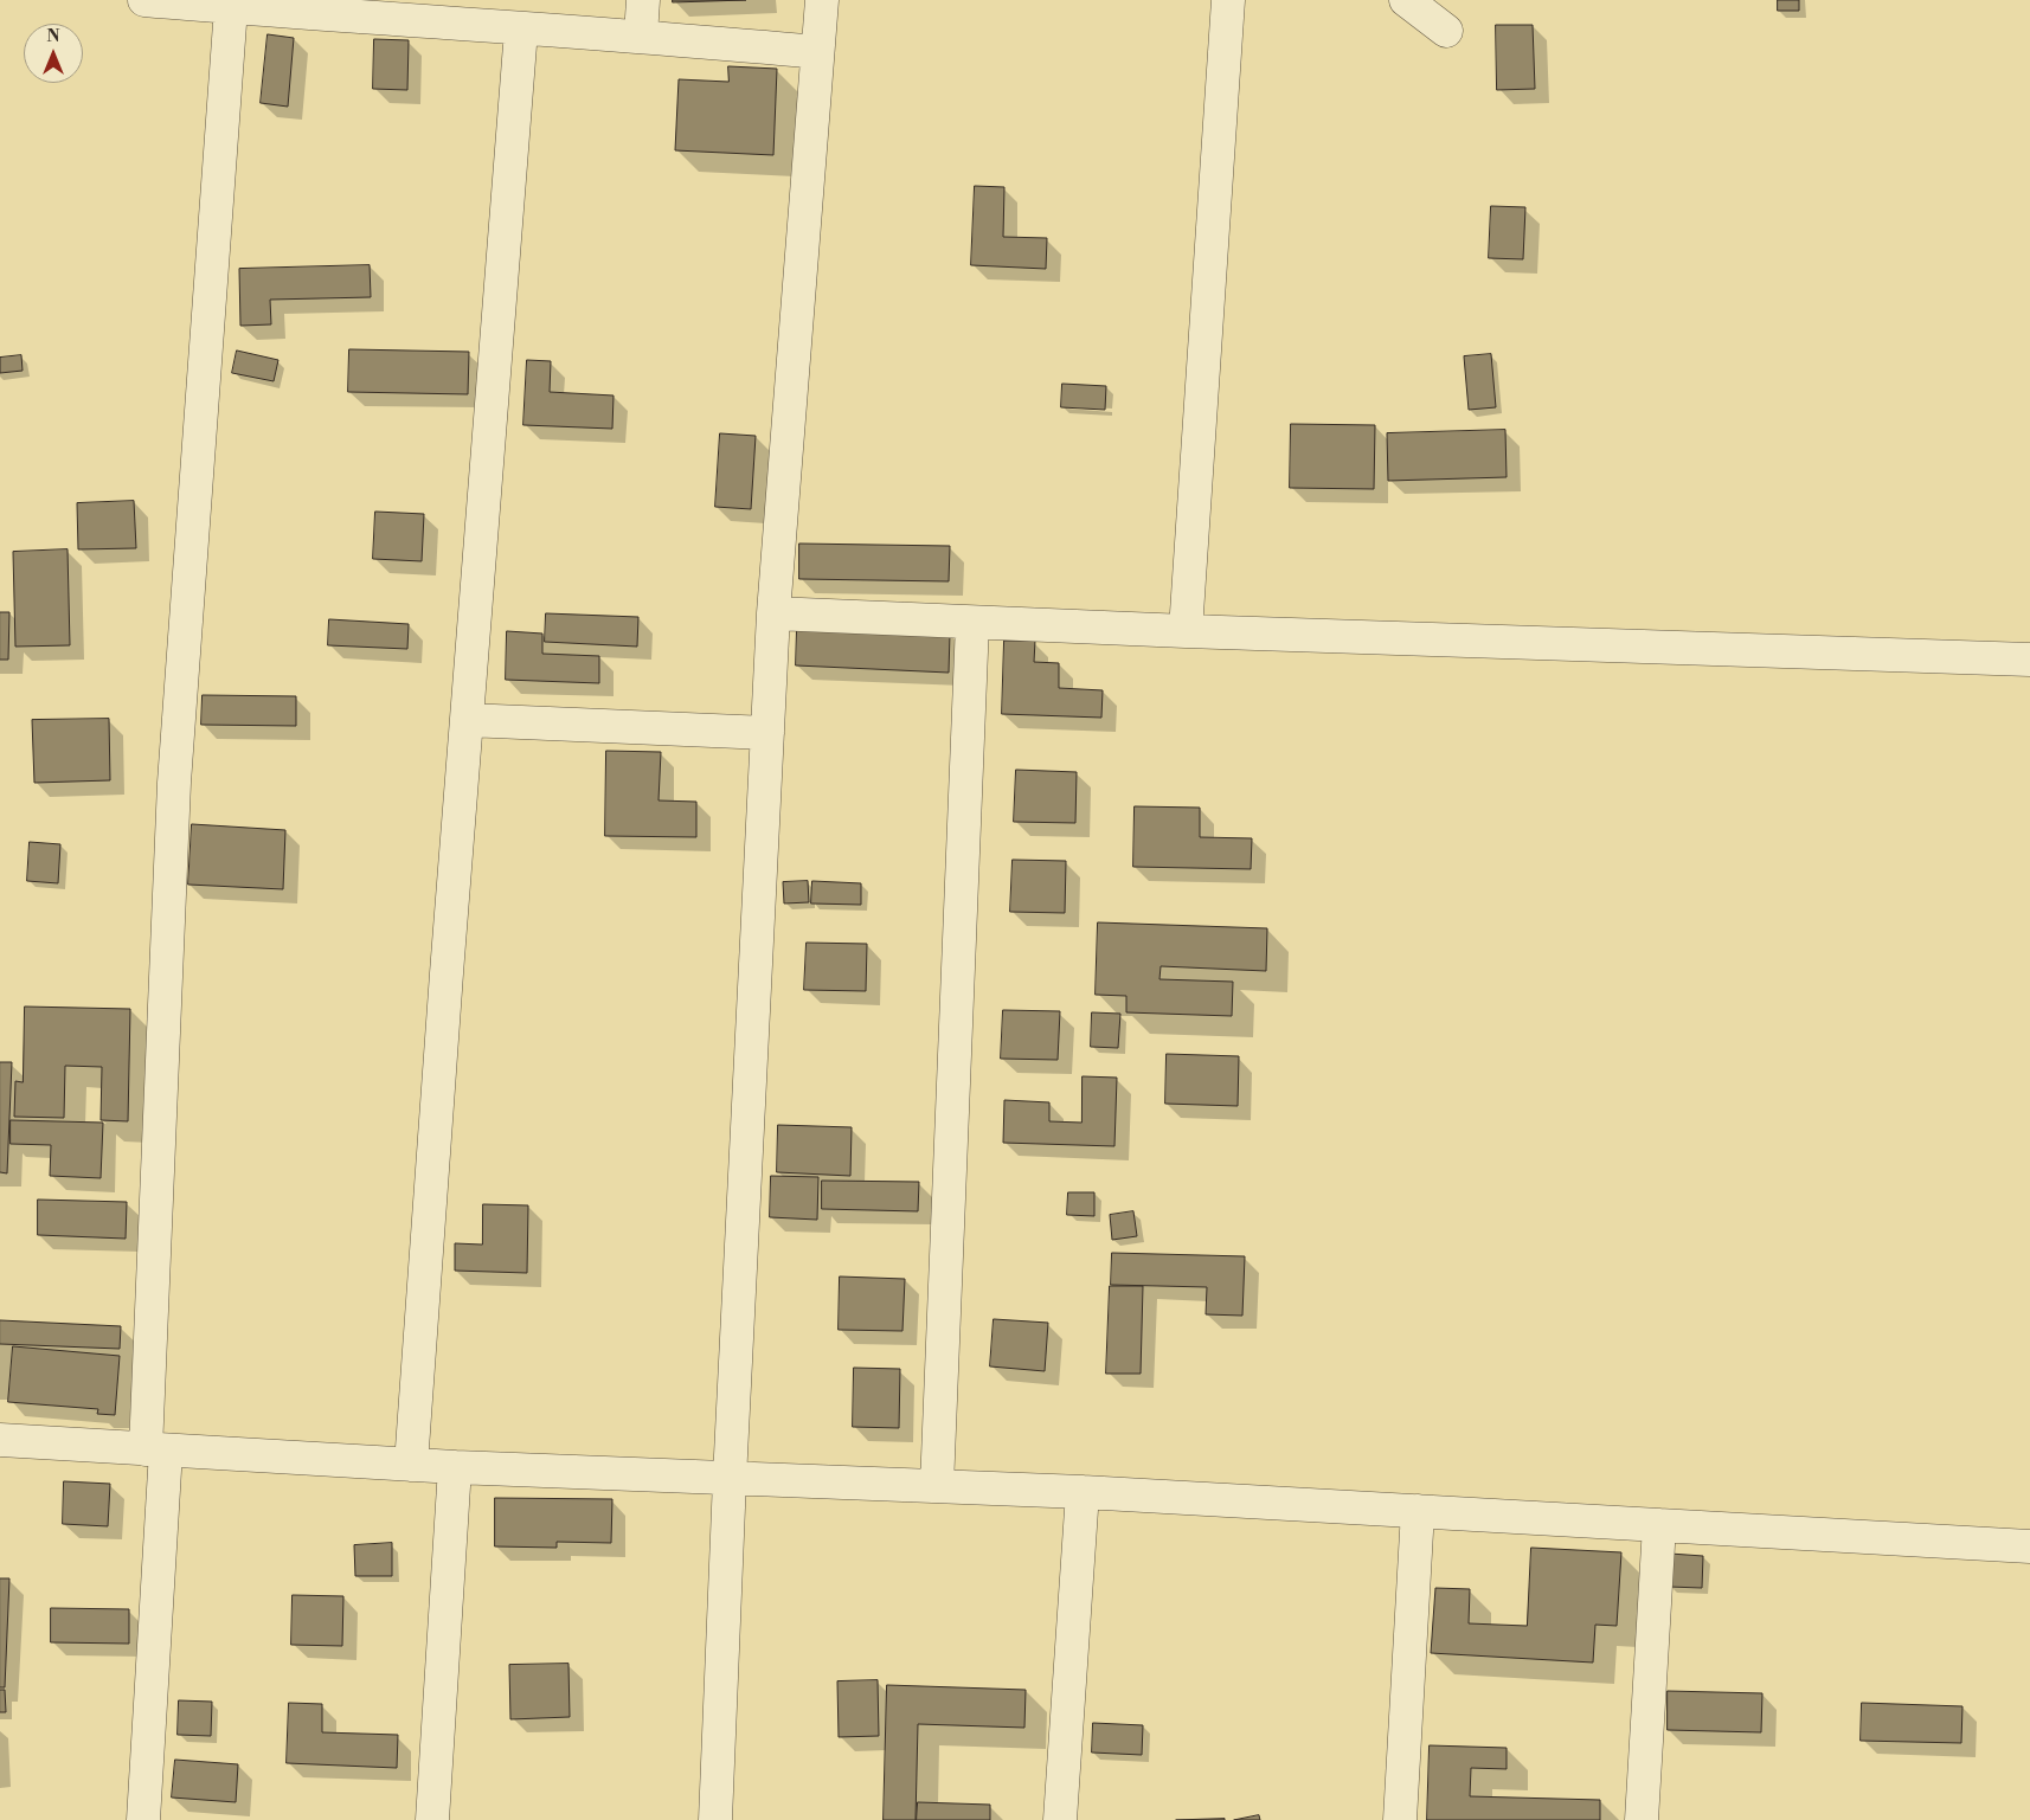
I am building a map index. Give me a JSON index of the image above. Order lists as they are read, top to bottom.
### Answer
{
  "north": "top"
}
